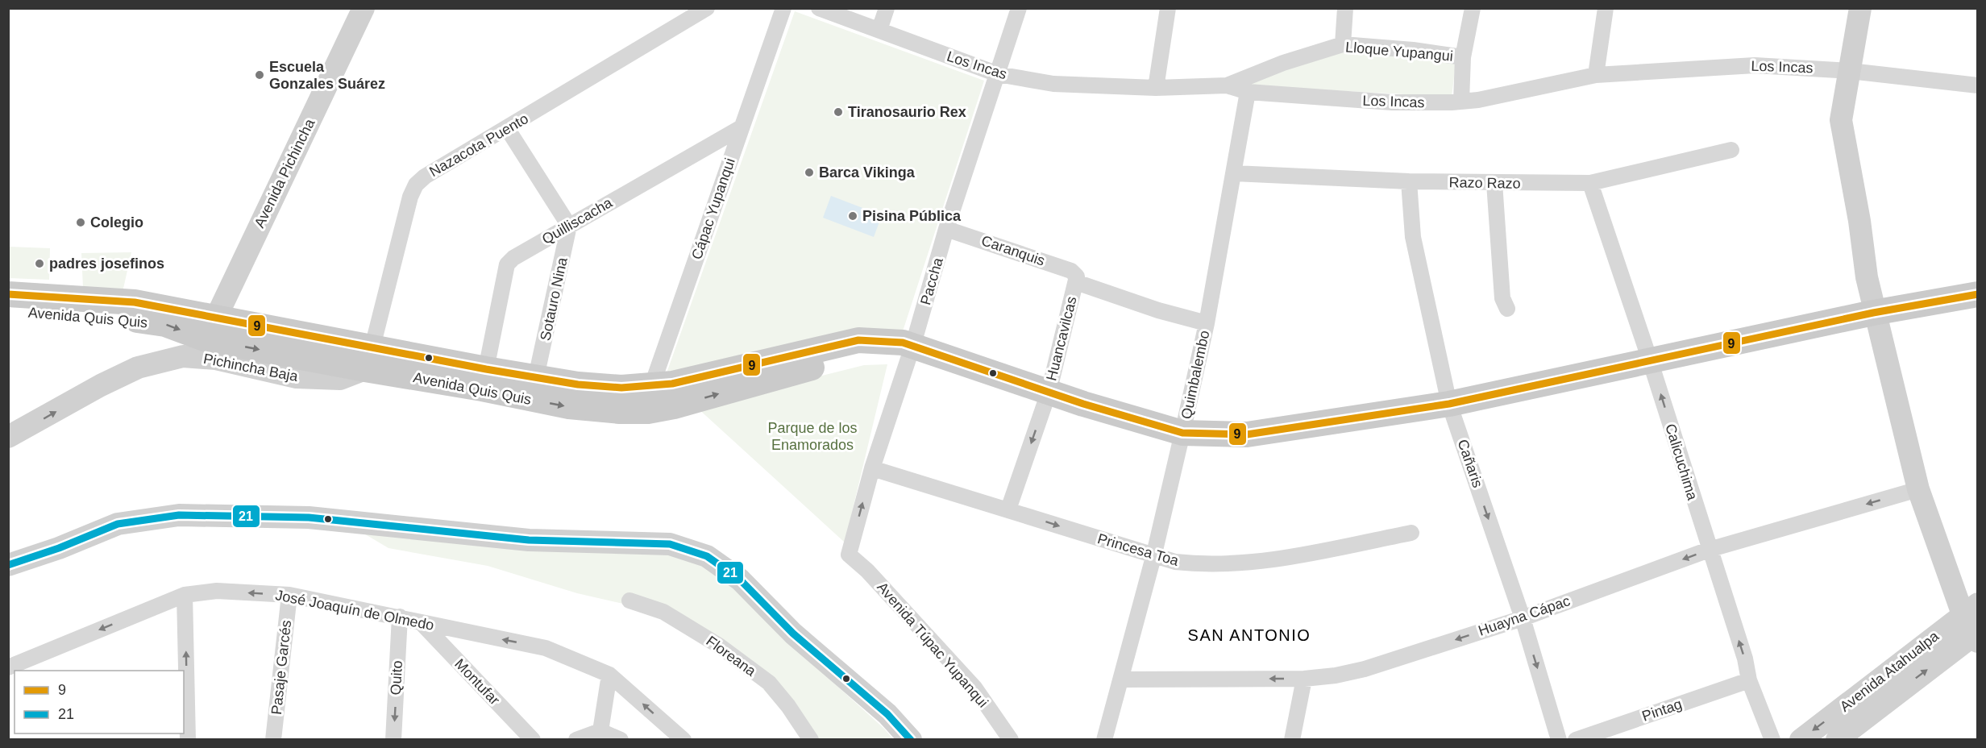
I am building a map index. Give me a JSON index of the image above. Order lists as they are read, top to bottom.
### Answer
{
  "streets": {
    "main road": ["Avenida Quis Quis"],
    "street": [
      "Lloque Yupangui",
      "Los Incas",
      "Nazacota Puento",
      "Avenida Pichincha",
      "Razo Razo",
      "Cápac Yupanqui",
      "Quilliscacha",
      "Caranquis",
      "Paccha",
      "Sotauro Nina",
      "Huancavilcas",
      "Pichincha Baja",
      "Quimbalembo",
      "Calicuchima",
      "Cañaris",
      "Princesa Toa",
      "José Joaquín de Olmedo",
      "Huayna Cápac",
      "Avenida Túpac Yupanqui",
      "Floreana",
      "Pasaje Garcés",
      "Avenida Atahualpa",
      "Quito",
      "Montufar",
      "Pintag"
    ]
  },
  "crossings": [
    ["Lloque Yupangui", "Los Incas"],
    ["Los Incas", "Paccha"],
    ["Los Incas", "Quimbalembo"],
    ["Nazacota Puento", "Avenida Quis Quis"],
    ["Nazacota Puento", "Pichincha Baja"],
    ["Avenida Pichincha", "Avenida Quis Quis"],
    ["Razo Razo", "Quimbalembo"],
    ["Razo Razo", "Calicuchima"],
    ["Razo Razo", "Cañaris"],
    ["Cápac Yupanqui", "Quilliscacha"],
    ["Cápac Yupanqui", "Avenida Quis Quis"],
    ["Quilliscacha", "Sotauro Nina"],
    ["Quilliscacha", "Avenida Quis Quis"],
    ["Caranquis", "Paccha"],
    ["Caranquis", "Huancavilcas"],
    ["Caranquis", "Quimbalembo"],
    ["Paccha", "Avenida Quis Quis"],
    ["Paccha", "Princesa Toa"],
    ["Paccha", "Avenida Túpac Yupanqui"],
    ["Sotauro Nina", "Avenida Quis Quis"],
    ["Avenida Quis Quis", "Huancavilcas"],
    ["Avenida Quis Quis", "Pichincha Baja"],
    ["Avenida Quis Quis", "Quimbalembo"],
    ["Avenida Quis Quis", "Calicuchima"],
    ["Avenida Quis Quis", "Cañaris"],
    ["Huancavilcas", "Princesa Toa"],
    ["Quimbalembo", "Princesa Toa"],
    ["Quimbalembo", "Huayna Cápac"],
    ["Calicuchima", "Huayna Cápac"],
    ["Calicuchima", "Pintag"],
    ["Cañaris", "Huayna Cápac"],
    ["José Joaquín de Olmedo", "Pasaje Garcés"],
    ["José Joaquín de Olmedo", "Quito"],
    ["José Joaquín de Olmedo", "Montufar"]
  ],
  "one_way": [
    "Huancavilcas",
    "Pichincha Baja",
    "Calicuchima",
    "Cañaris",
    "Huayna Cápac",
    "Quito"
  ],
  "districts": ["SAN ANTONIO"],
  "parks": ["Parque de los Enamorados"],
  "places": [
    "Escuela Gonzales Suárez",
    "Tiranosaurio Rex",
    "Barca Vikinga",
    "Pisina Pública",
    "Colegio",
    "padres josefinos"
  ],
  "lines": ["transit line 9", "transit line 21"],
  "legend": ["9", "21"]
}
